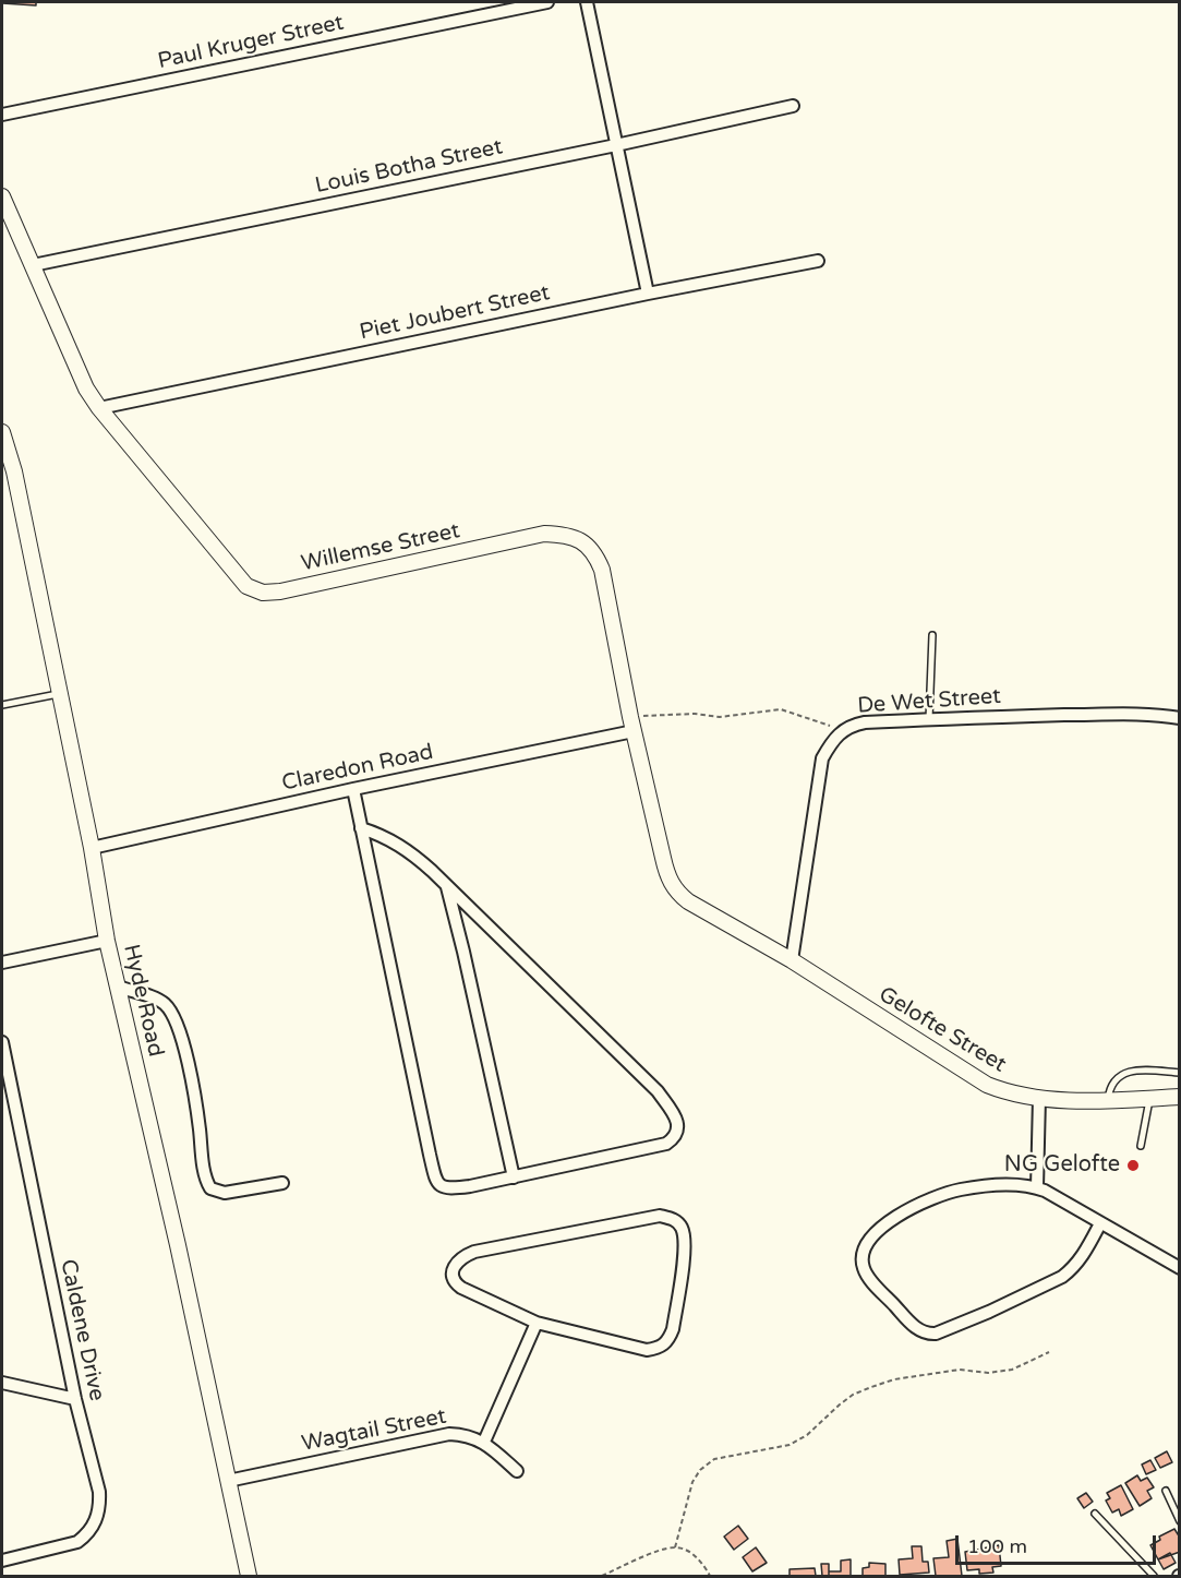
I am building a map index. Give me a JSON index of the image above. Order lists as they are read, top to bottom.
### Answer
{
  "streets": {
    "street": [
      "Paul Kruger Street",
      "Louis Botha Street",
      "Piet Joubert Street",
      "Willemse Street",
      "De Wet Street",
      "Claredon Road",
      "Hyde Road",
      "Gelofte Street",
      "Caldene Drive",
      "Wagtail Street"
    ]
  },
  "crossings": [
    ["Louis Botha Street", "Willemse Street"],
    ["Piet Joubert Street", "Willemse Street"],
    ["Willemse Street", "Claredon Road"],
    ["Willemse Street", "Gelofte Street"],
    ["De Wet Street", "Gelofte Street"],
    ["Claredon Road", "Hyde Road"],
    ["Hyde Road", "Wagtail Street"]
  ],
  "places": ["NG Gelofte"],
  "scale_bar": "100 m"
}
